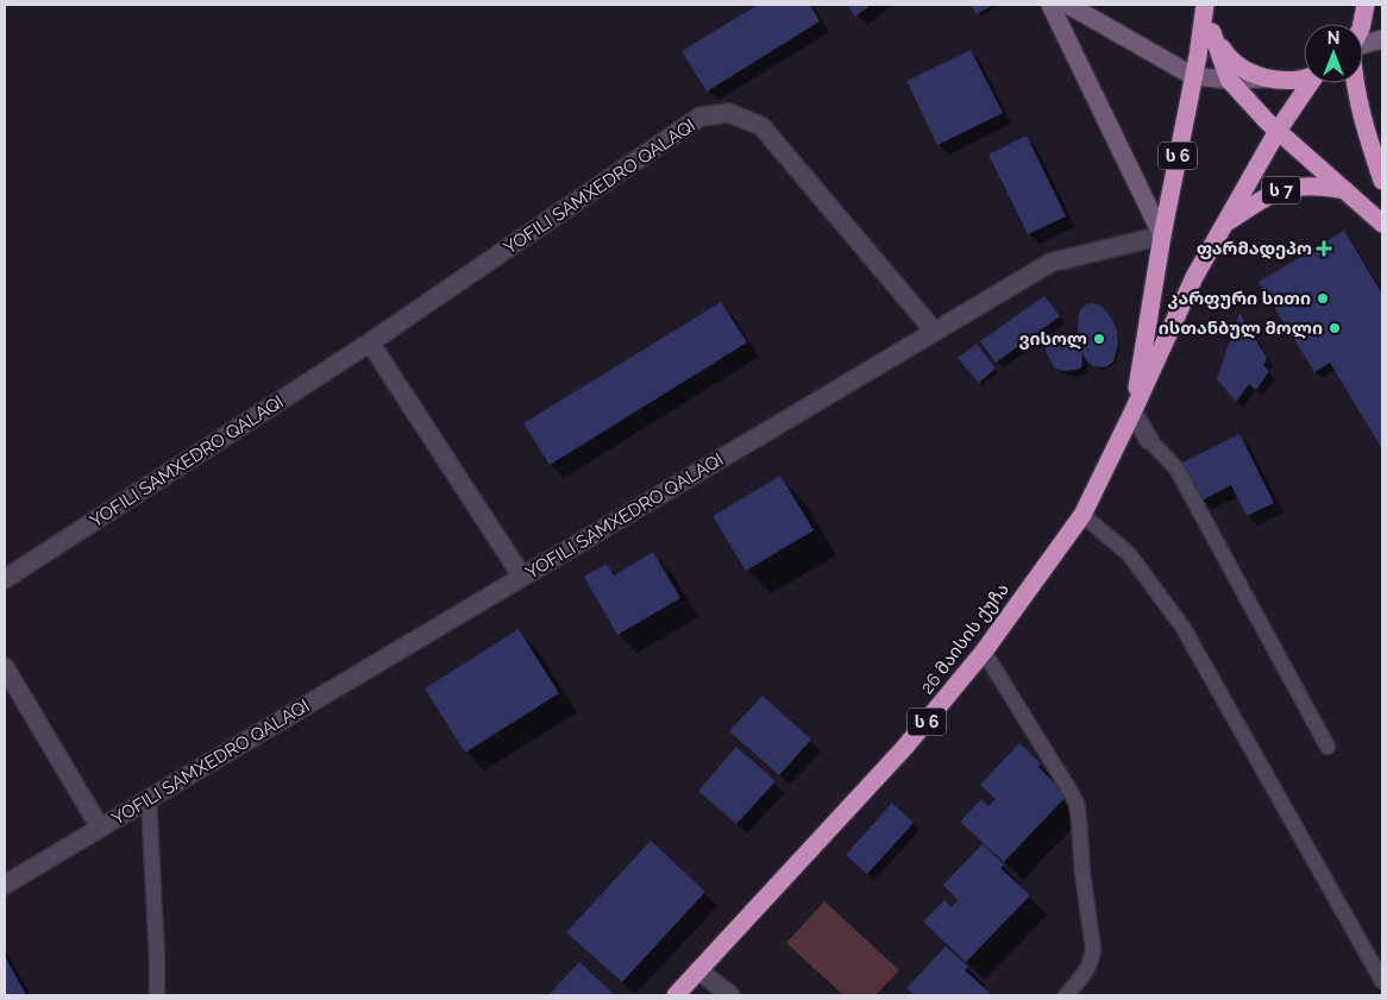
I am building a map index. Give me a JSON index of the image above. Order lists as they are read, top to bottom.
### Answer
{
  "streets": {
    "highway": ["ს 6", "ს 7", "26 მაისის ქუჩა"],
    "street": ["YOFILI SAMXEDRO QALAQI"]
  },
  "crossings": [
    ["ს 6", "YOFILI SAMXEDRO QALAQI"],
    ["ს 6", "ს 7"],
    ["ს 6", "26 მაისის ქუჩა"]
  ],
  "places": {
    "health": ["ფარმადეპო"],
    "other": ["კარფური სითი", "ისთანბულ მოლი", "ვისოლ"]
  },
  "north": "top"
}
